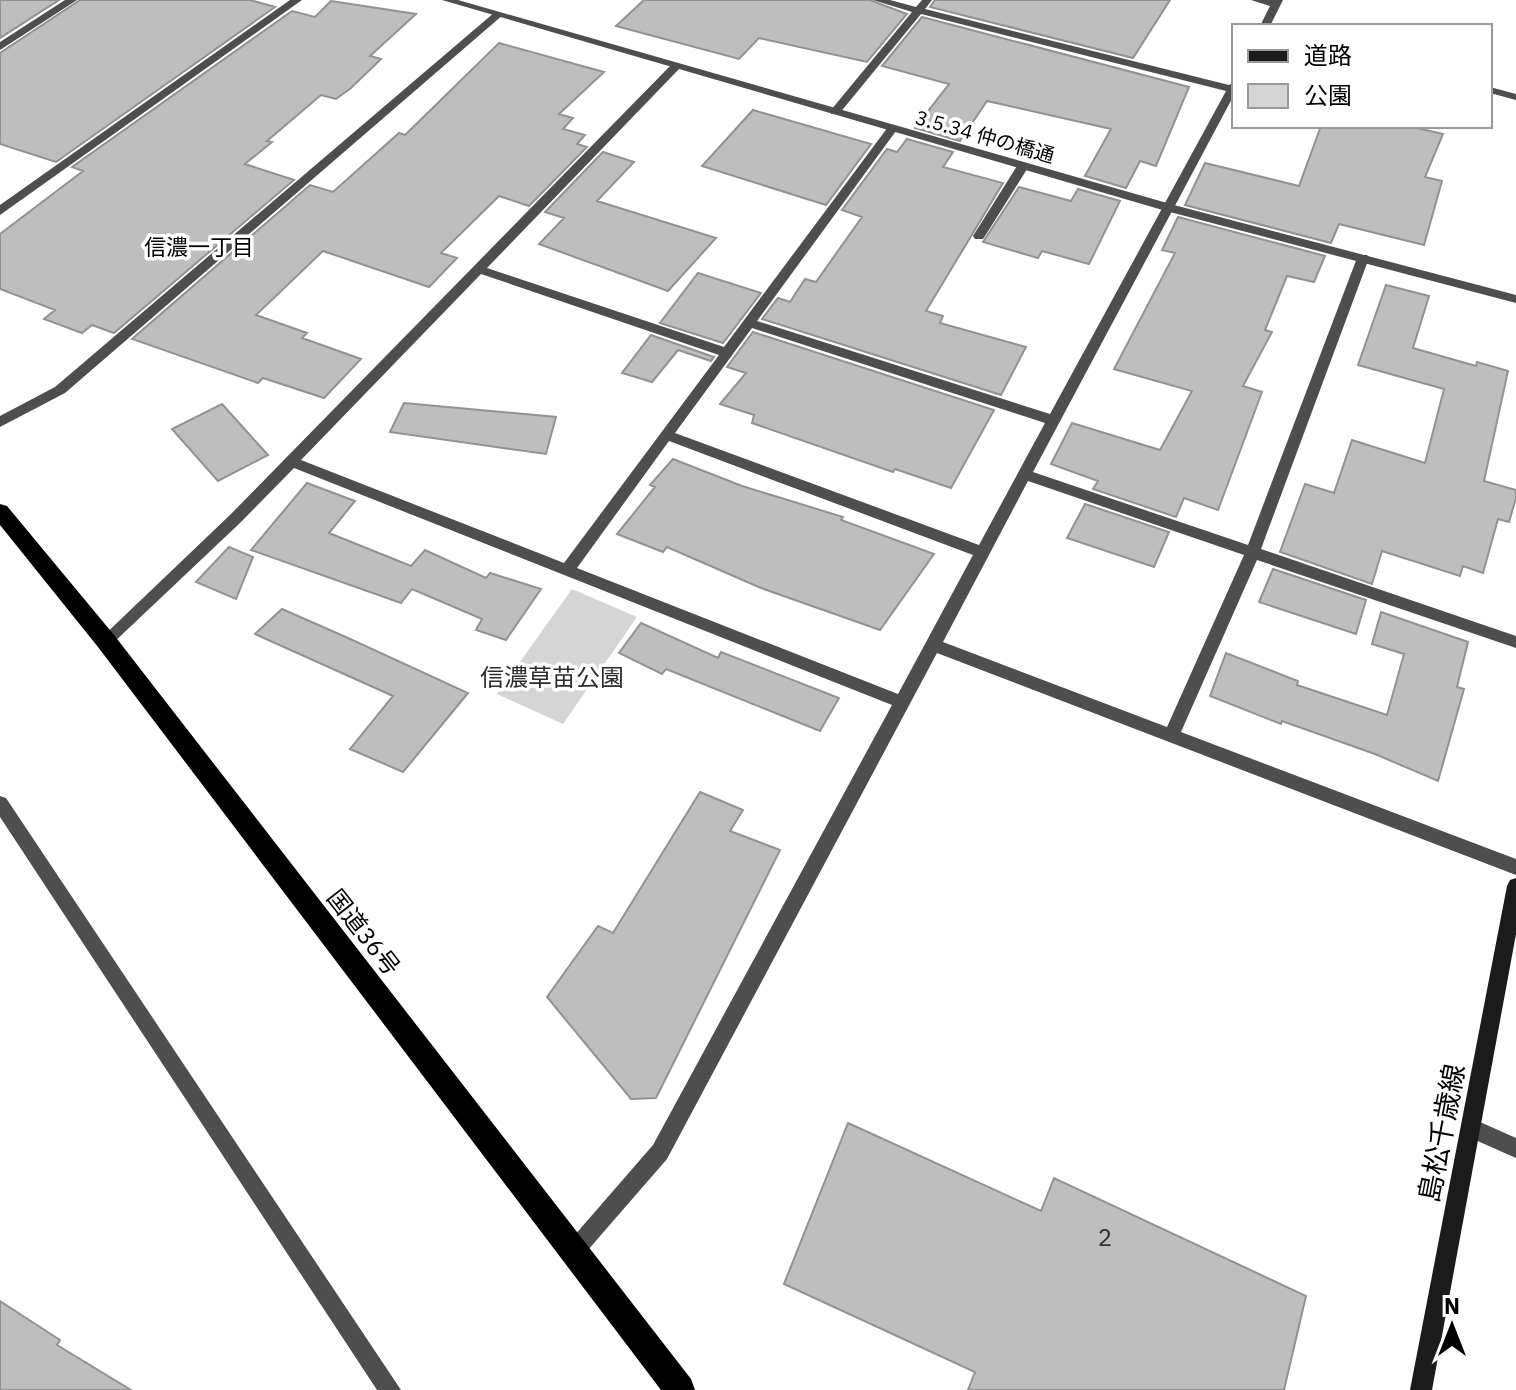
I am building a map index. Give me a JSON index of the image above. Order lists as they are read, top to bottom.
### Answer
{
  "streets": {
    "highway": ["国道36号"],
    "main road": ["島松千歳線"],
    "street": ["3.5.34 仲の橋通"]
  },
  "districts": ["信濃一丁目"],
  "parks": ["信濃草苗公園"],
  "house_numbers": ["2"],
  "legend": ["道路", "公園"],
  "north": "top"
}
